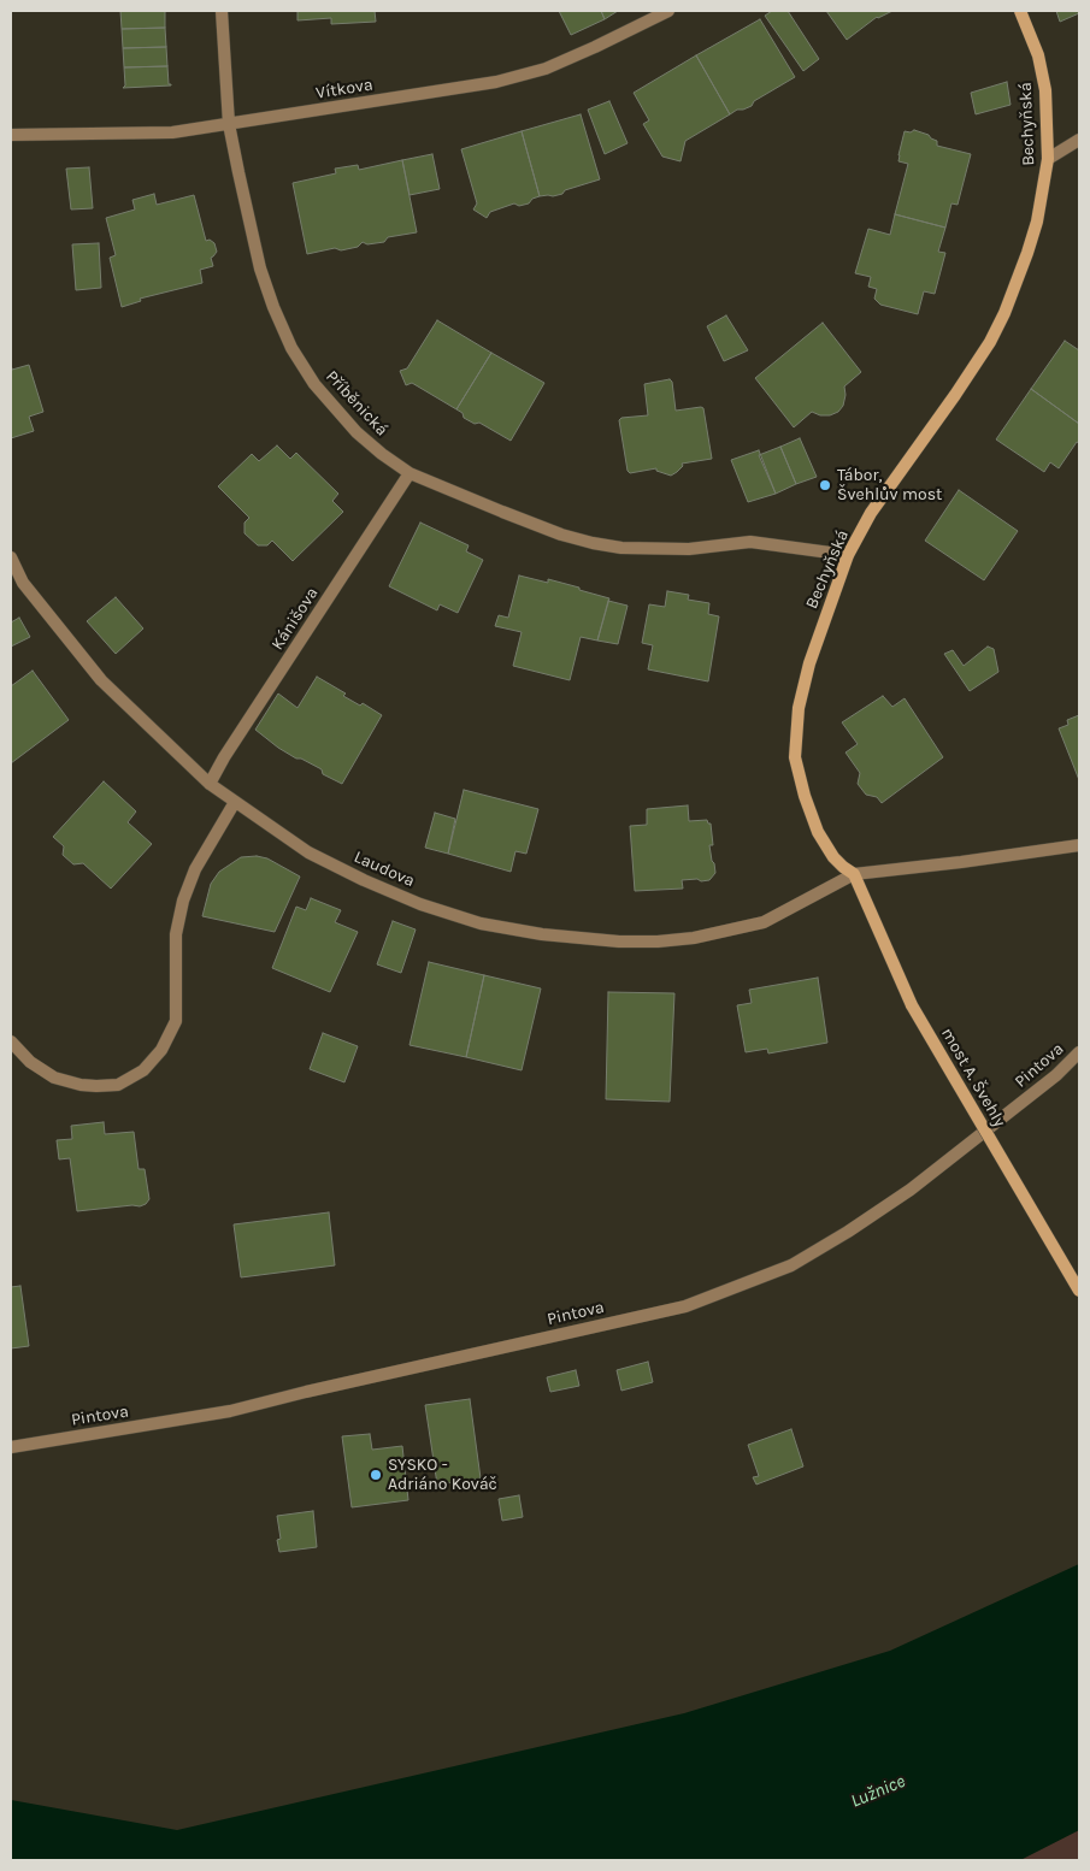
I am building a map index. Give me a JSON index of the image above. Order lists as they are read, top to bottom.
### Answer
{
  "streets": {
    "main road": ["Bechyňská", "most A. Švehly"],
    "street": [
      "Vítkova",
      "Příběnická",
      "Kánišova",
      "Laudova",
      "Pintova"
    ]
  },
  "crossings": [
    ["Vítkova", "Příběnická"],
    ["Bechyňská", "Příběnická"],
    ["Bechyňská", "Laudova"],
    ["Bechyňská", "most A. Švehly"],
    ["Příběnická", "Kánišova"],
    ["Kánišova", "Laudova"],
    ["Laudova", "most A. Švehly"]
  ],
  "water": ["Lužnice"],
  "places": ["Tábor, Švehlův most", "SYSKO - Adriáno Kováč"]
}
